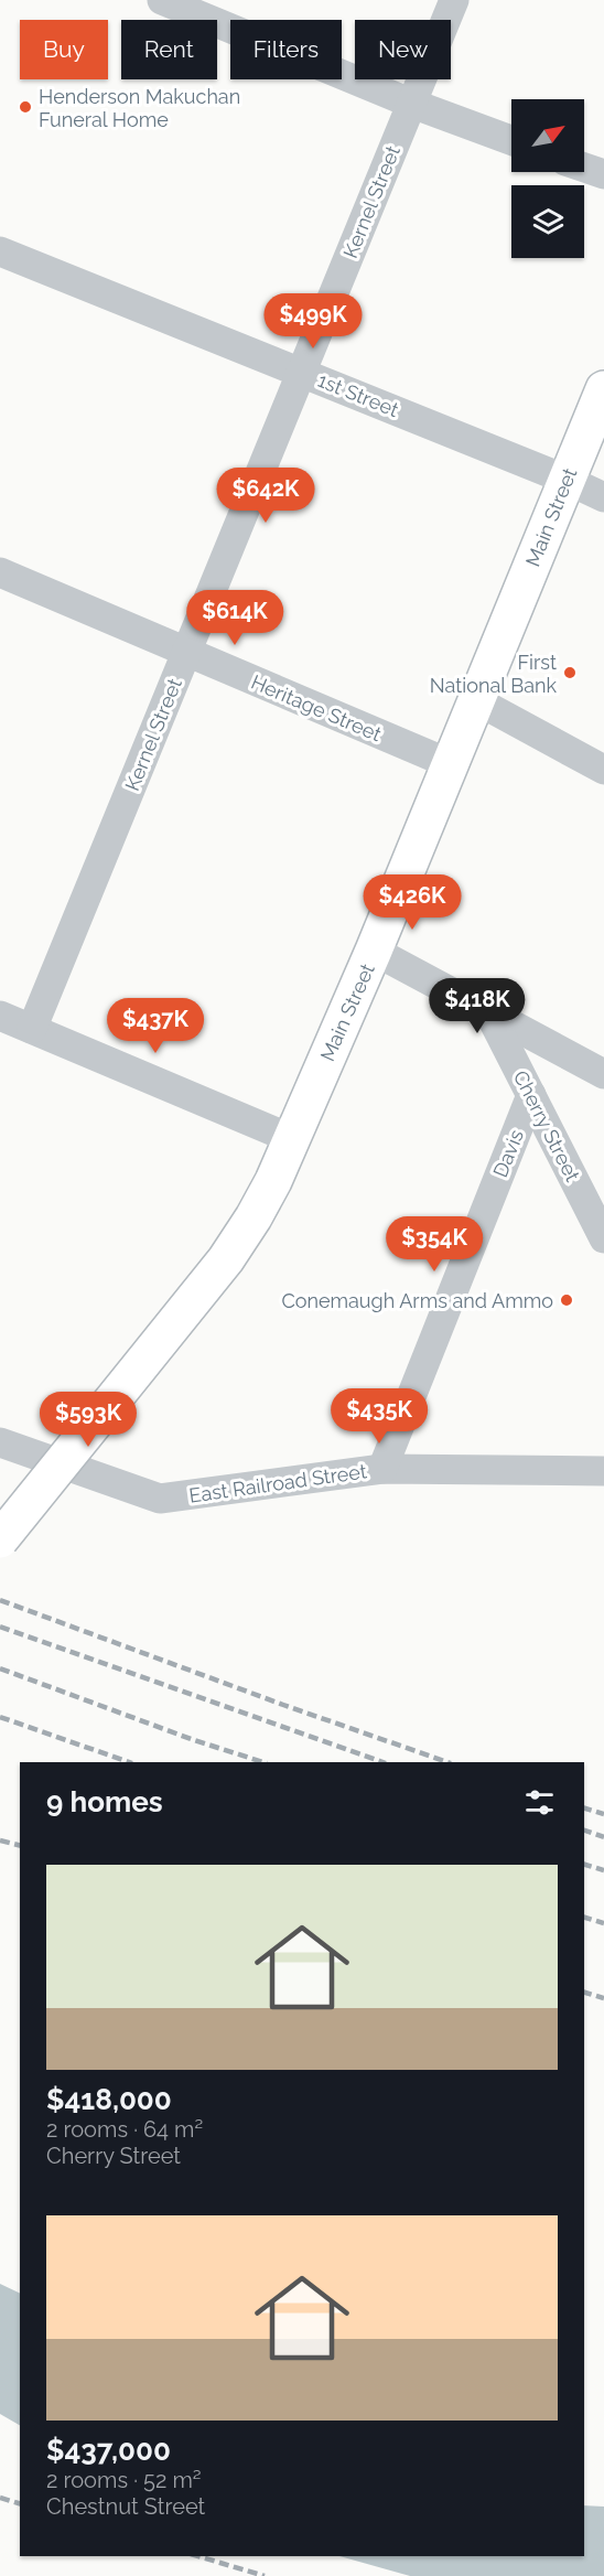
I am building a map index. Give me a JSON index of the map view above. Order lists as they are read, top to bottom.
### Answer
{
  "streets": {
    "main road": ["Main Street"],
    "street": [
      "Kernel Street",
      "1st Street",
      "Heritage Street",
      "Cherry Street",
      "Davis",
      "East Railroad Street"
    ]
  },
  "crossings": [
    ["Kernel Street", "1st Street"],
    ["Kernel Street", "Heritage Street"],
    ["1st Street", "Main Street"],
    ["Main Street", "Heritage Street"],
    ["Cherry Street", "Davis"],
    ["Davis", "East Railroad Street"]
  ],
  "places": ["Henderson Makuchan Funeral Home", "First National Bank", "Conemaugh Arms and Ammo"],
  "north": "top right",
  "page": {
    "chip": [
      "Buy",
      "Rent",
      "Filters",
      "New"
    ],
    "price": [
      "$499K",
      "$642K",
      "$614K",
      "$426K",
      "$418K",
      "$437K",
      "$354K",
      "$435K",
      "$593K"
    ],
    "heading": "9 homes",
    "list": [
      {
        "name": "$418,000",
        "note": "2 rooms · 64 m² · Cherry Street"
      },
      {
        "name": "$437,000",
        "note": "2 rooms · 52 m² · Chestnut Street"
      }
    ]
  }
}
